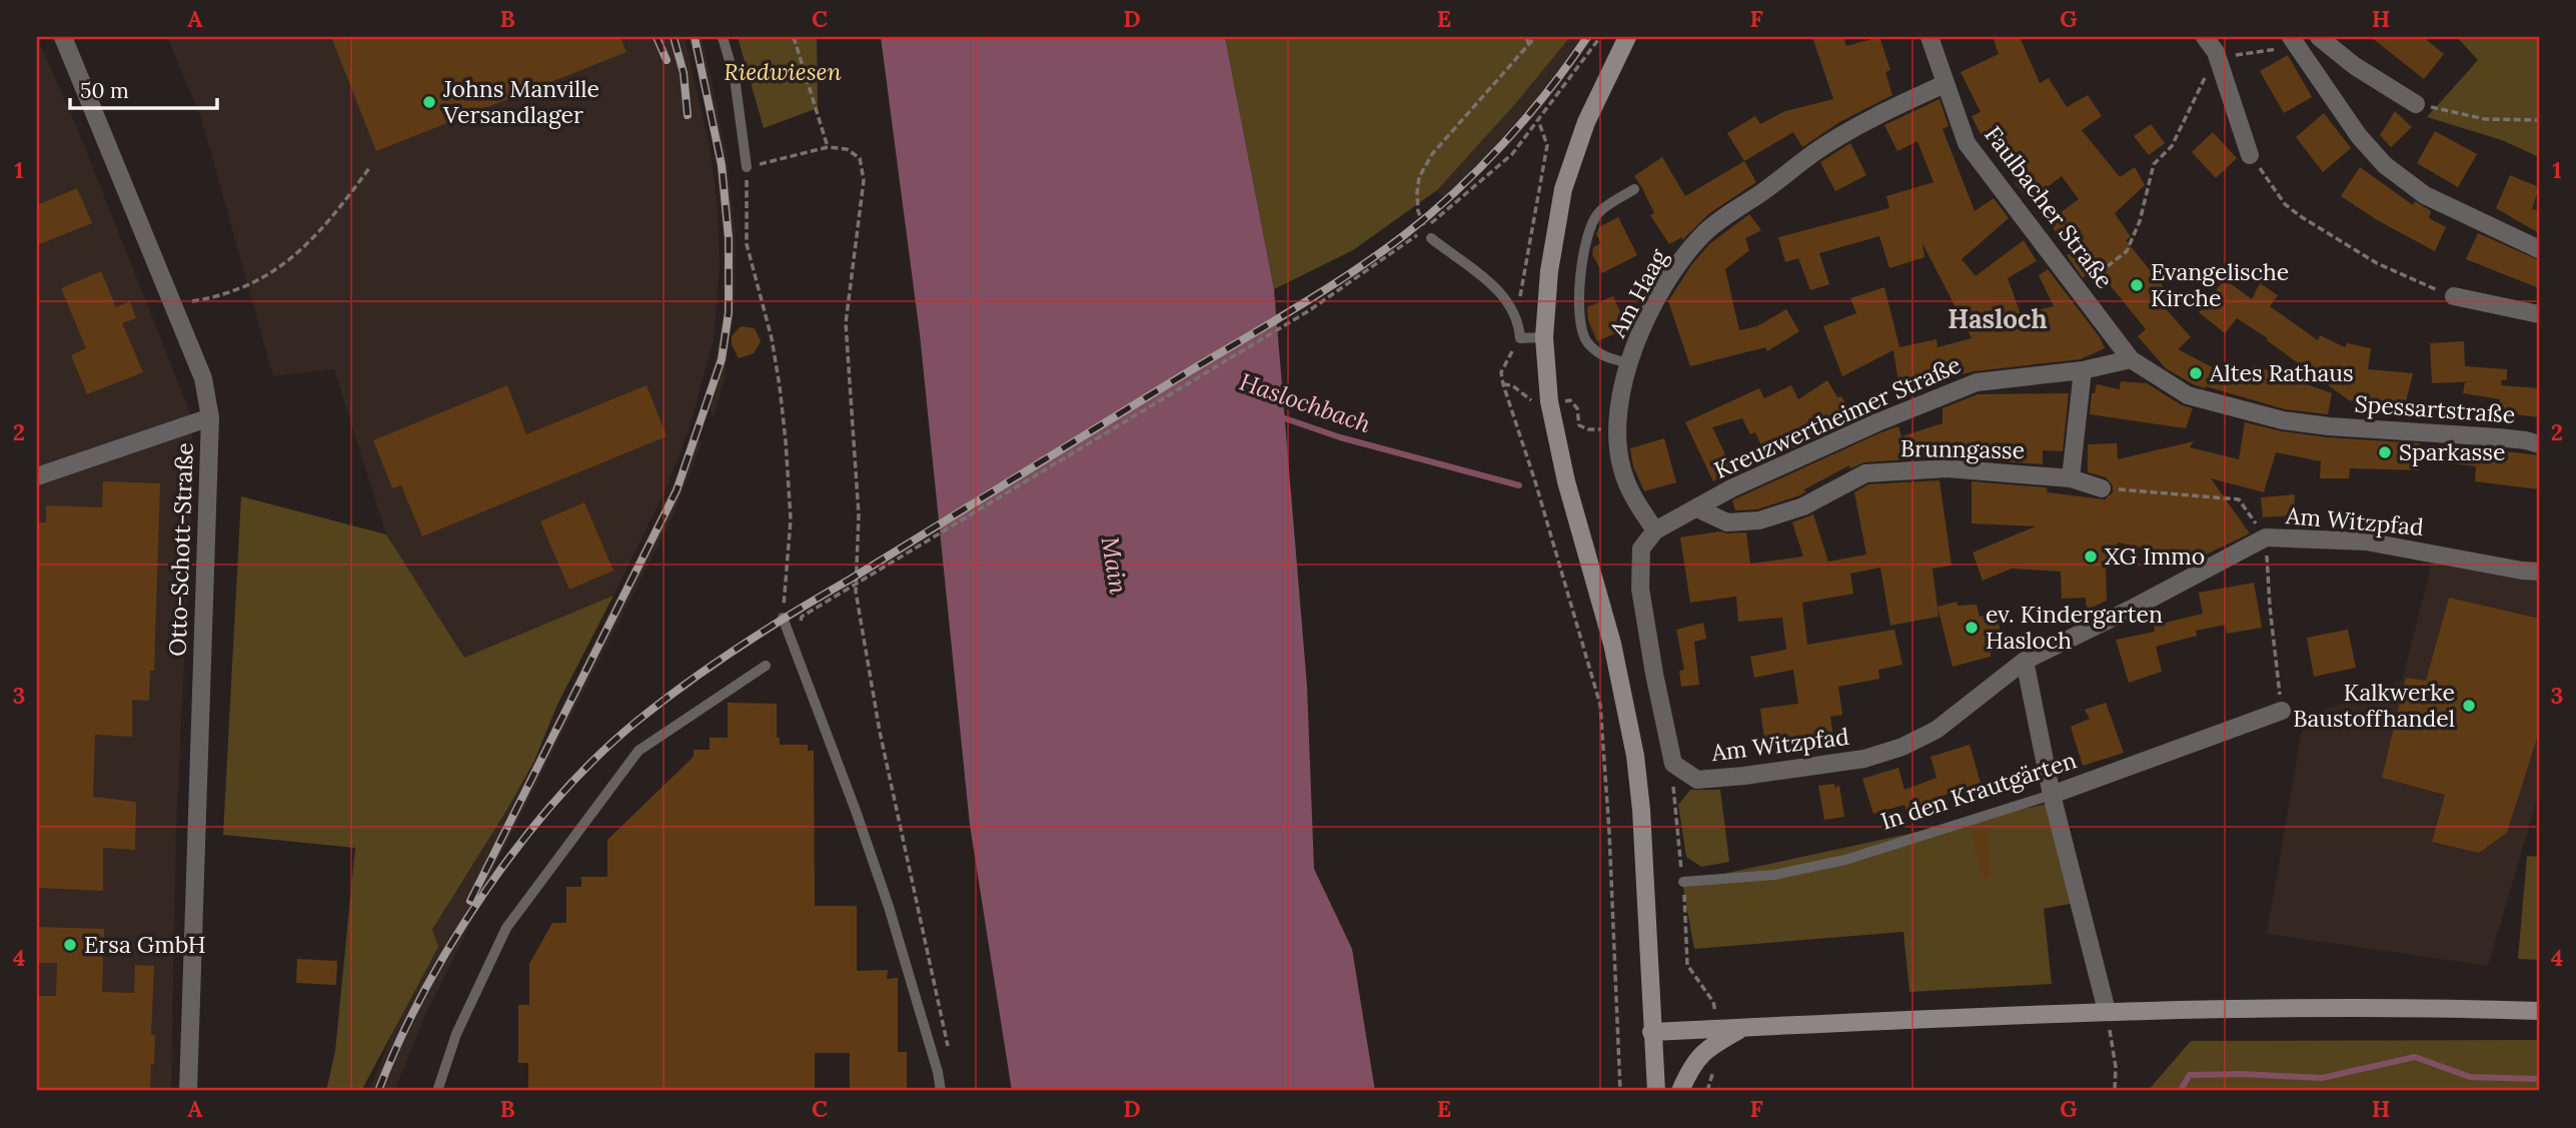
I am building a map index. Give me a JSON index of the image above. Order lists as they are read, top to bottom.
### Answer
{
  "streets": {
    "street": [
      "Faulbacher Straße",
      "Am Haag",
      "Spessartstraße",
      "Kreuzwertheimer Straße",
      "Brunngasse",
      "Am Witzpfad",
      "Otto-Schott-Straße",
      "In den Krautgärten"
    ]
  },
  "crossings": [
    ["Faulbacher Straße", "Am Haag"],
    ["Faulbacher Straße", "Spessartstraße"],
    ["Faulbacher Straße", "Kreuzwertheimer Straße"],
    ["Am Haag", "Kreuzwertheimer Straße"],
    ["Spessartstraße", "Kreuzwertheimer Straße"],
    ["Kreuzwertheimer Straße", "Brunngasse"]
  ],
  "districts": ["Hasloch"],
  "water": ["Haslochbach", "Main"],
  "parks": ["Riedwiesen"],
  "places": [
    "Johns Manville Versandlager",
    "Evangelische Kirche",
    "Altes Rathaus",
    "Sparkasse",
    "XG Immo",
    "ev. Kindergarten Hasloch",
    "Kalkwerke Baustoffhandel",
    "Ersa GmbH"
  ],
  "scale_bar": "50 m",
  "grid": {
    "columns": [
      "A",
      "B",
      "C",
      "D",
      "E",
      "F",
      "G",
      "H"
    ],
    "rows": [
      "1",
      "2",
      "3",
      "4"
    ]
  }
}
